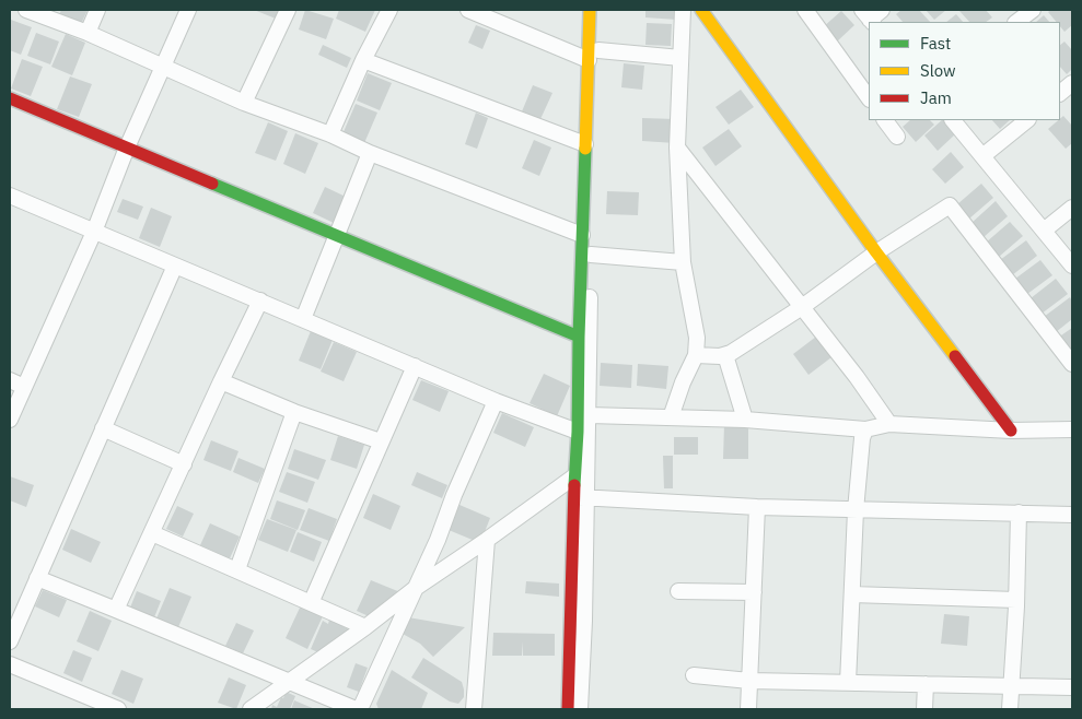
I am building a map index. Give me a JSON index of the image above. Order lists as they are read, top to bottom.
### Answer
{
  "legend": ["Fast", "Slow", "Jam"]
}
